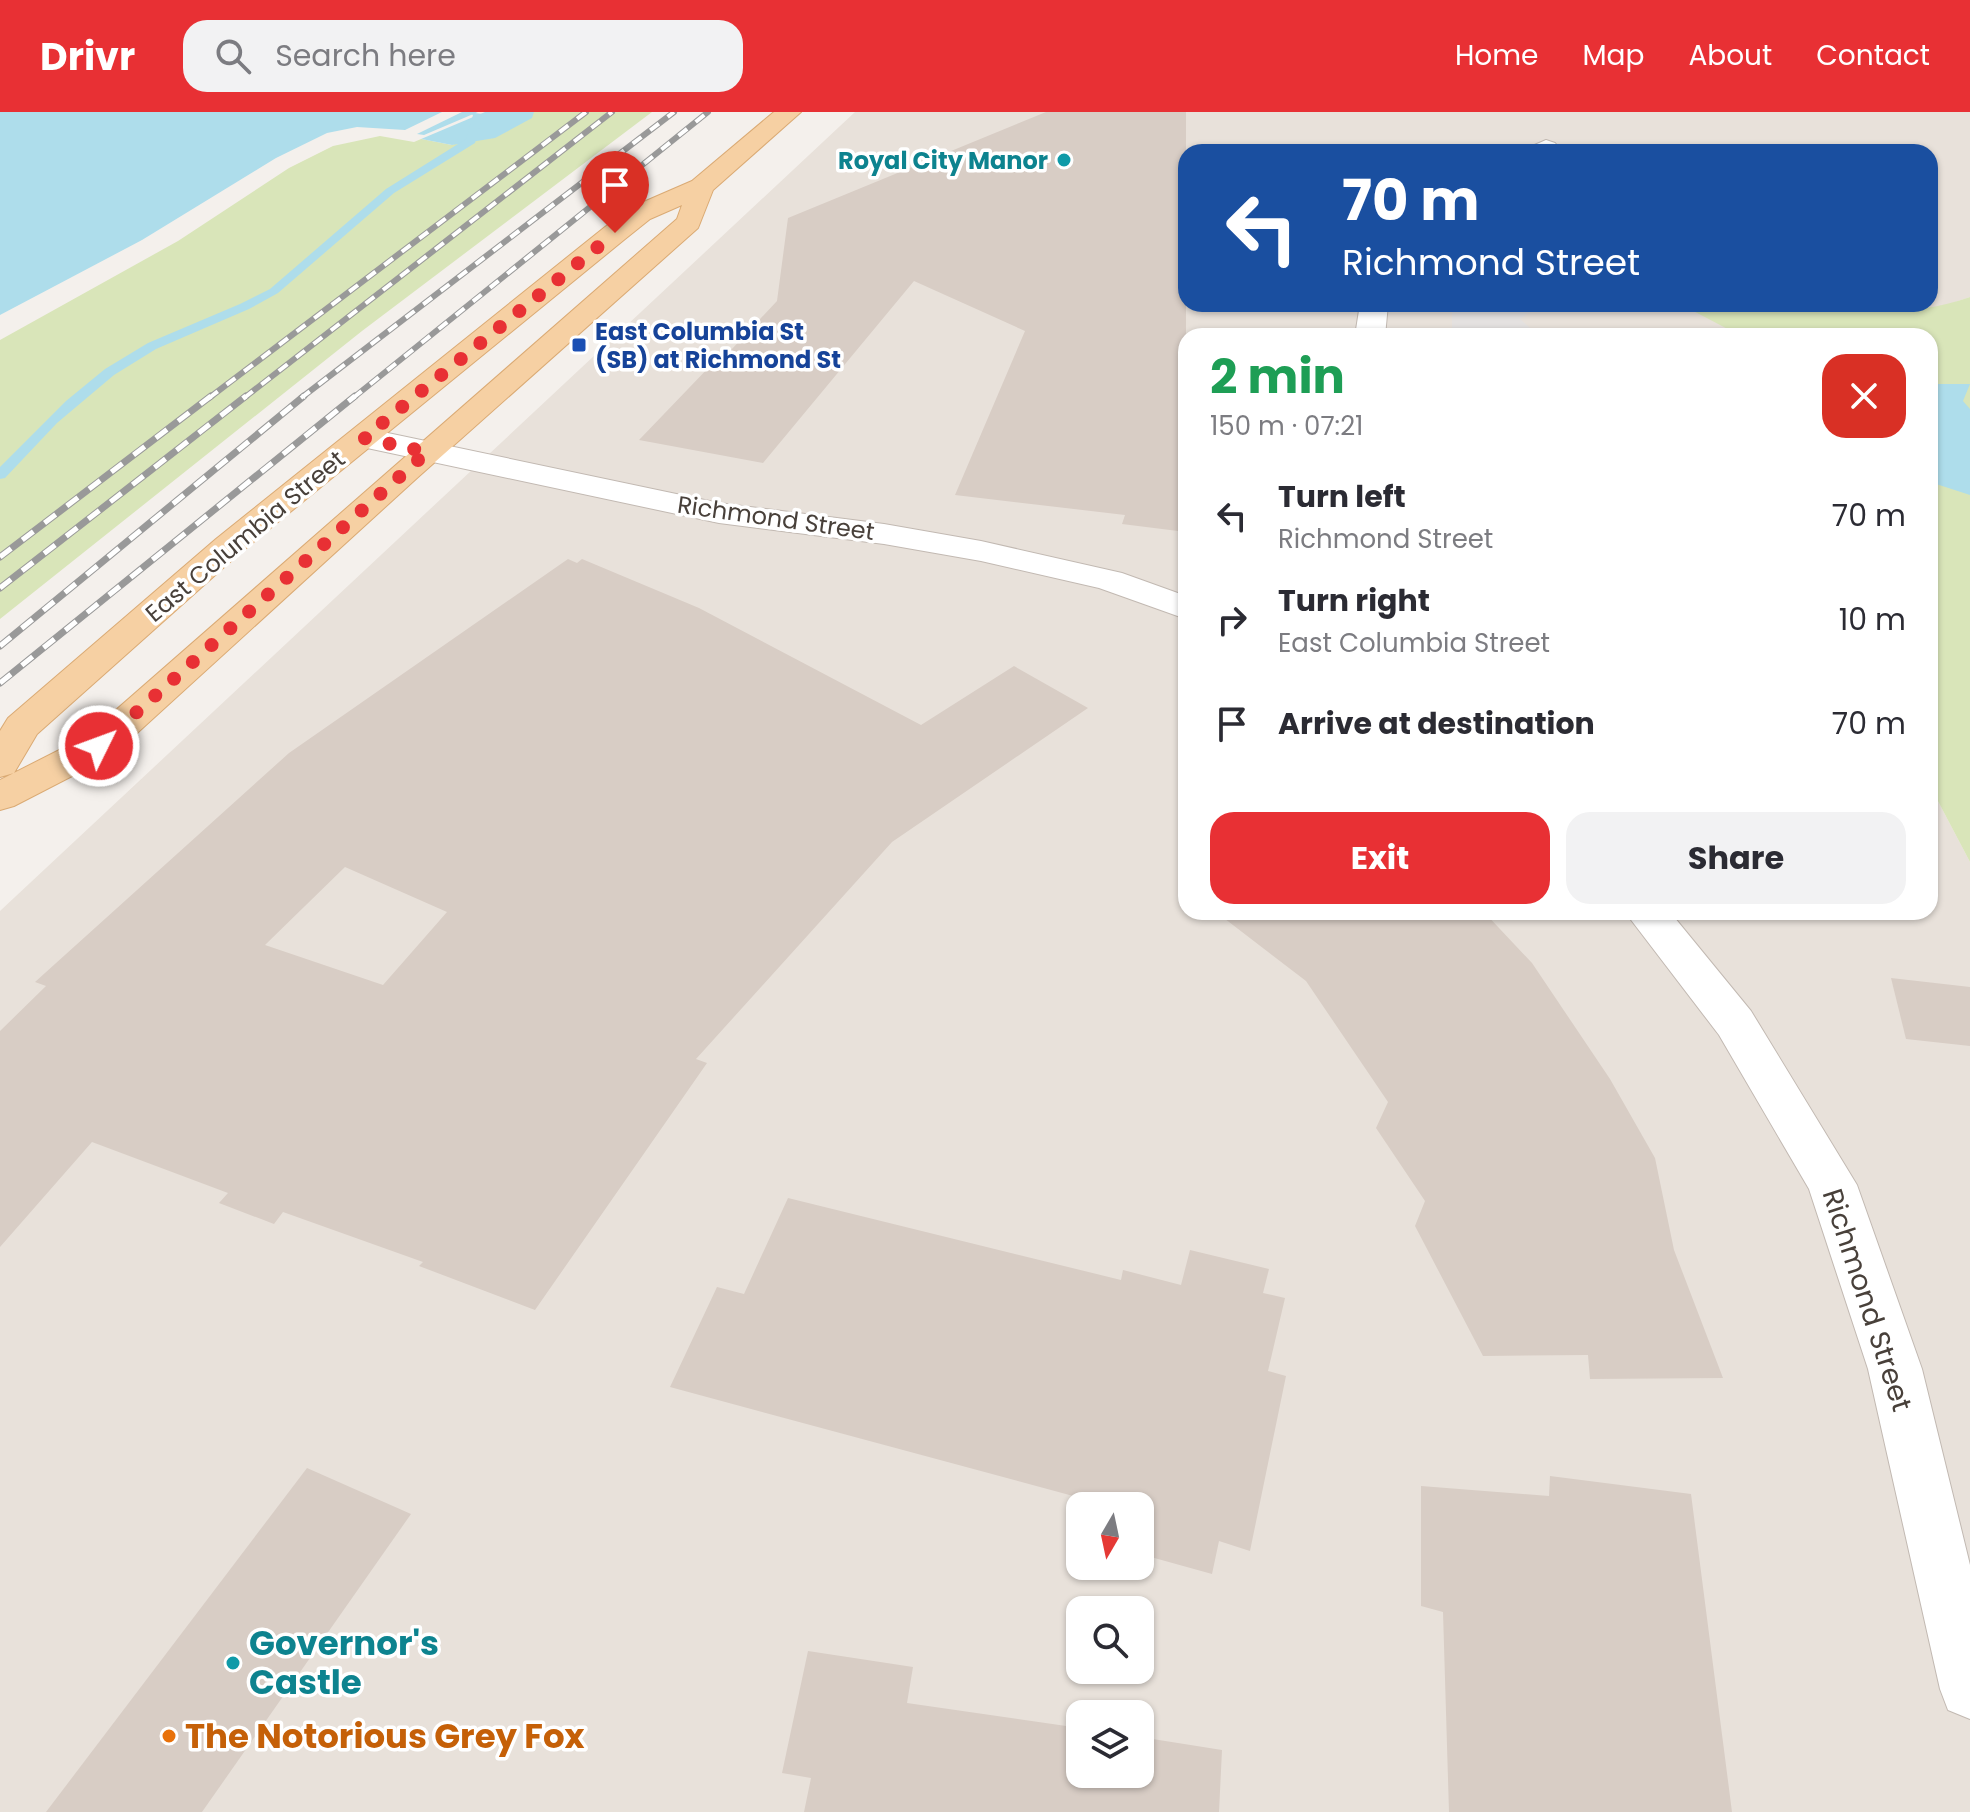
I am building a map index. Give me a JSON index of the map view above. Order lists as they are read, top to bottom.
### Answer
{
  "streets": {
    "main road": ["East Columbia Street"],
    "street": ["Richmond Street"]
  },
  "crossings": [
    ["Richmond Street", "East Columbia Street"]
  ],
  "places": {
    "other": ["Royal City Manor", "Governor's Castle", "The Notorious Grey Fox"],
    "transit": ["East Columbia St (SB) at Richmond St"]
  },
  "north": "bottom",
  "page": {
    "header": "Drivr",
    "search": "Search here",
    "nav": [
      "Home",
      "Map",
      "About",
      "Contact"
    ],
    "turn": ["70 m", "Richmond Street"],
    "heading": ["2 min", "150 m · 07:21"],
    "list": [
      {
        "name": "Turn left",
        "note": "Richmond Street",
        "value": "70 m"
      },
      {
        "name": "Turn right",
        "note": "East Columbia Street",
        "value": "10 m"
      },
      {
        "name": "Arrive at destination",
        "value": "70 m"
      }
    ],
    "buttons": ["Exit", "Share"]
  }
}
